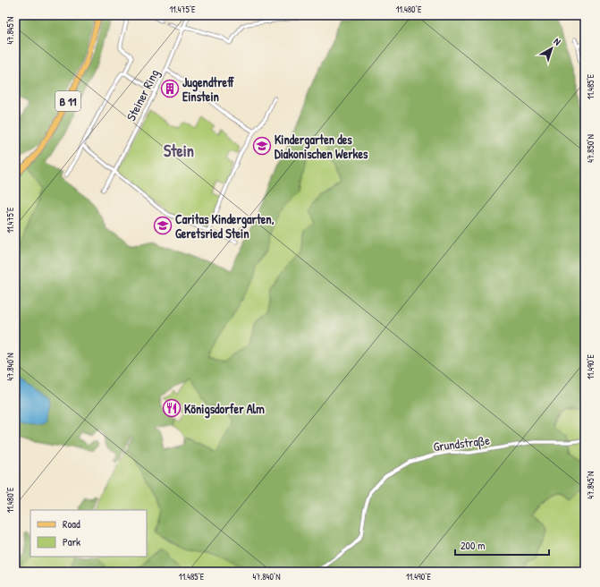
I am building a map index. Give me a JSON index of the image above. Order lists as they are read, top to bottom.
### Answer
{
  "streets": {
    "main road": ["B 11"],
    "street": ["Steiner Ring", "Grundstraße"]
  },
  "districts": ["Stein"],
  "places": {
    "building": ["Jugendtreff Einstein"],
    "school or university": ["Kindergarten des Diakonischen Werkes", "Caritas Kindergarten, Geretsried Stein"],
    "restaurant": ["Königsdorfer Alm"]
  },
  "legend": ["Road", "Park"],
  "scale_bar": "200 m",
  "north": "top right",
  "coordinates": [
    "11.475°E",
    "11.480°E",
    "47.845°N",
    "11.485°E",
    "47.850°N",
    "11.490°E",
    "47.840°N"
  ]
}
